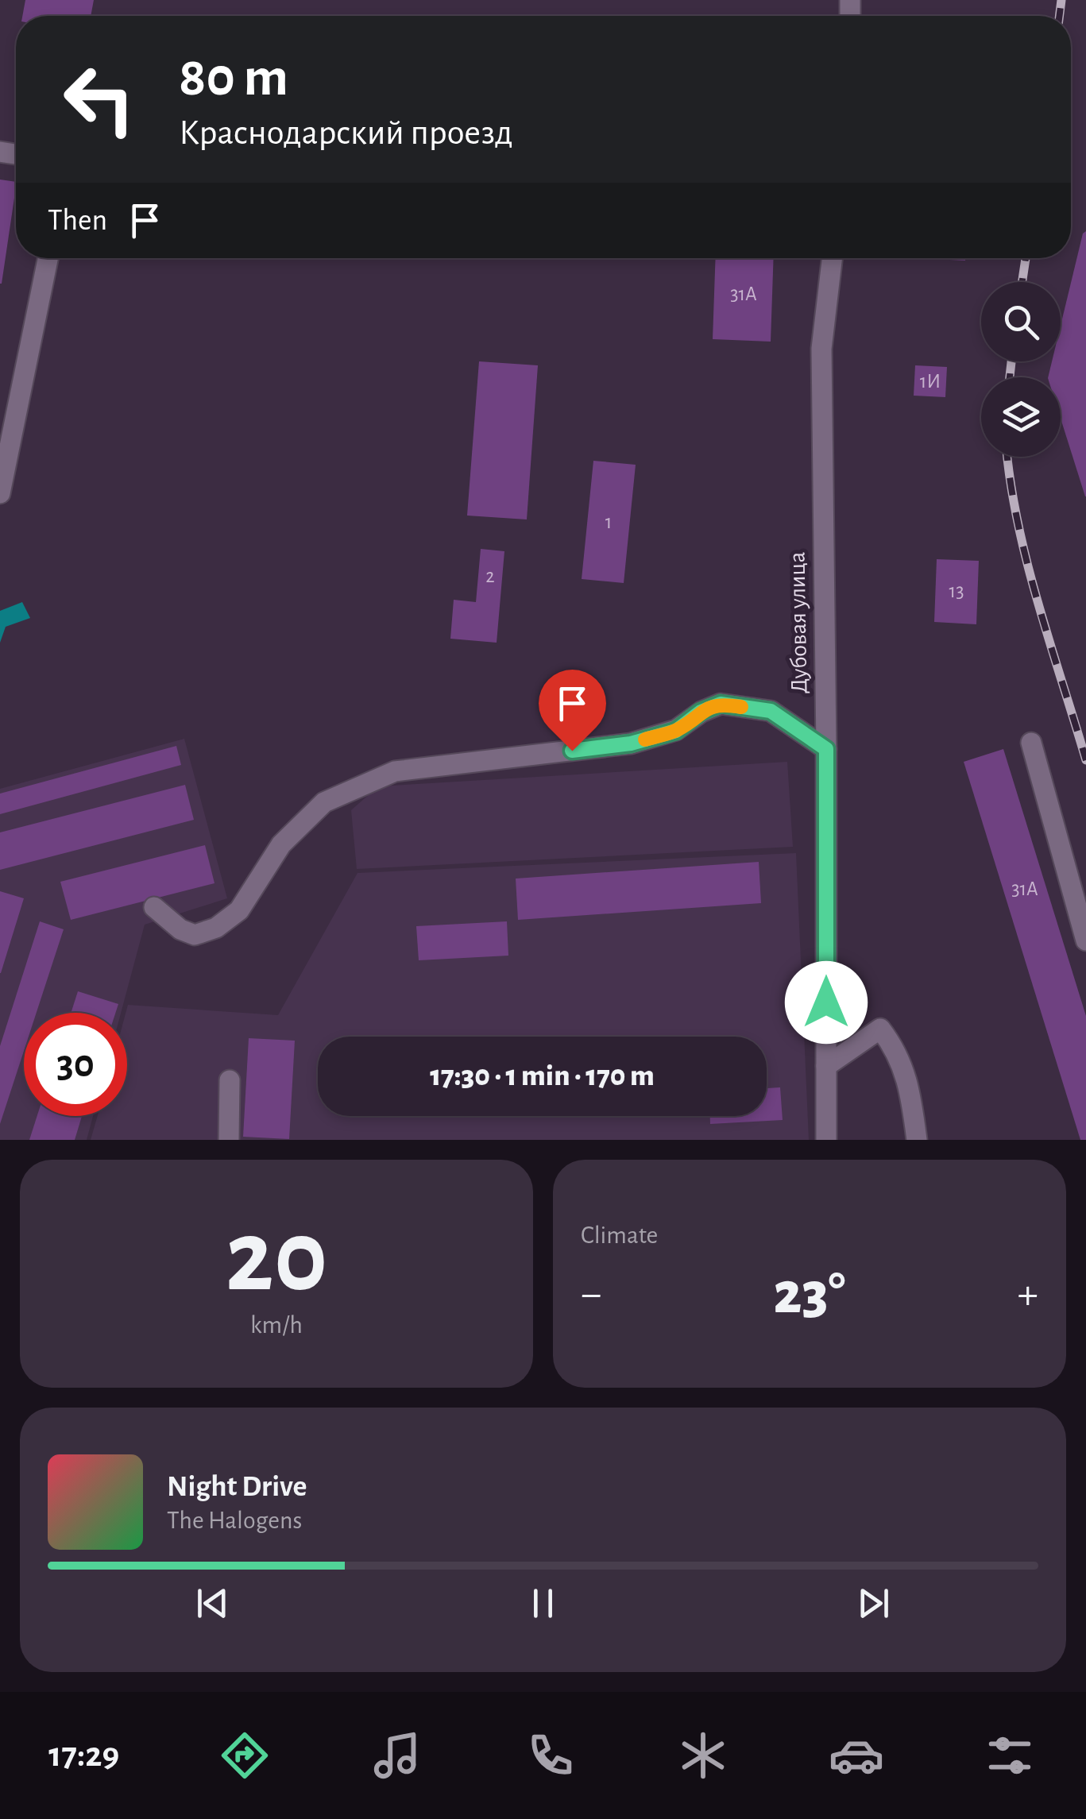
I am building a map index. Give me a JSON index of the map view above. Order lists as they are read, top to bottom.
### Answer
{
  "streets": {
    "street": ["Дубовая улица"]
  },
  "house_numbers": [
    "31А",
    "1И",
    "1",
    "2",
    "13",
    "31А"
  ],
  "page": {
    "turn": ["80 m", "Краснодарский проезд"],
    "then": "Then",
    "limit": "30",
    "trip": "17:30 · 1 min · 170 m",
    "tile": [
      ["20", "km/h"],
      "Climate"
    ],
    "heat": ["−", "23°", "+"],
    "song": ["Night Drive", "The Halogens"],
    "tabs": "17:29"
  }
}
